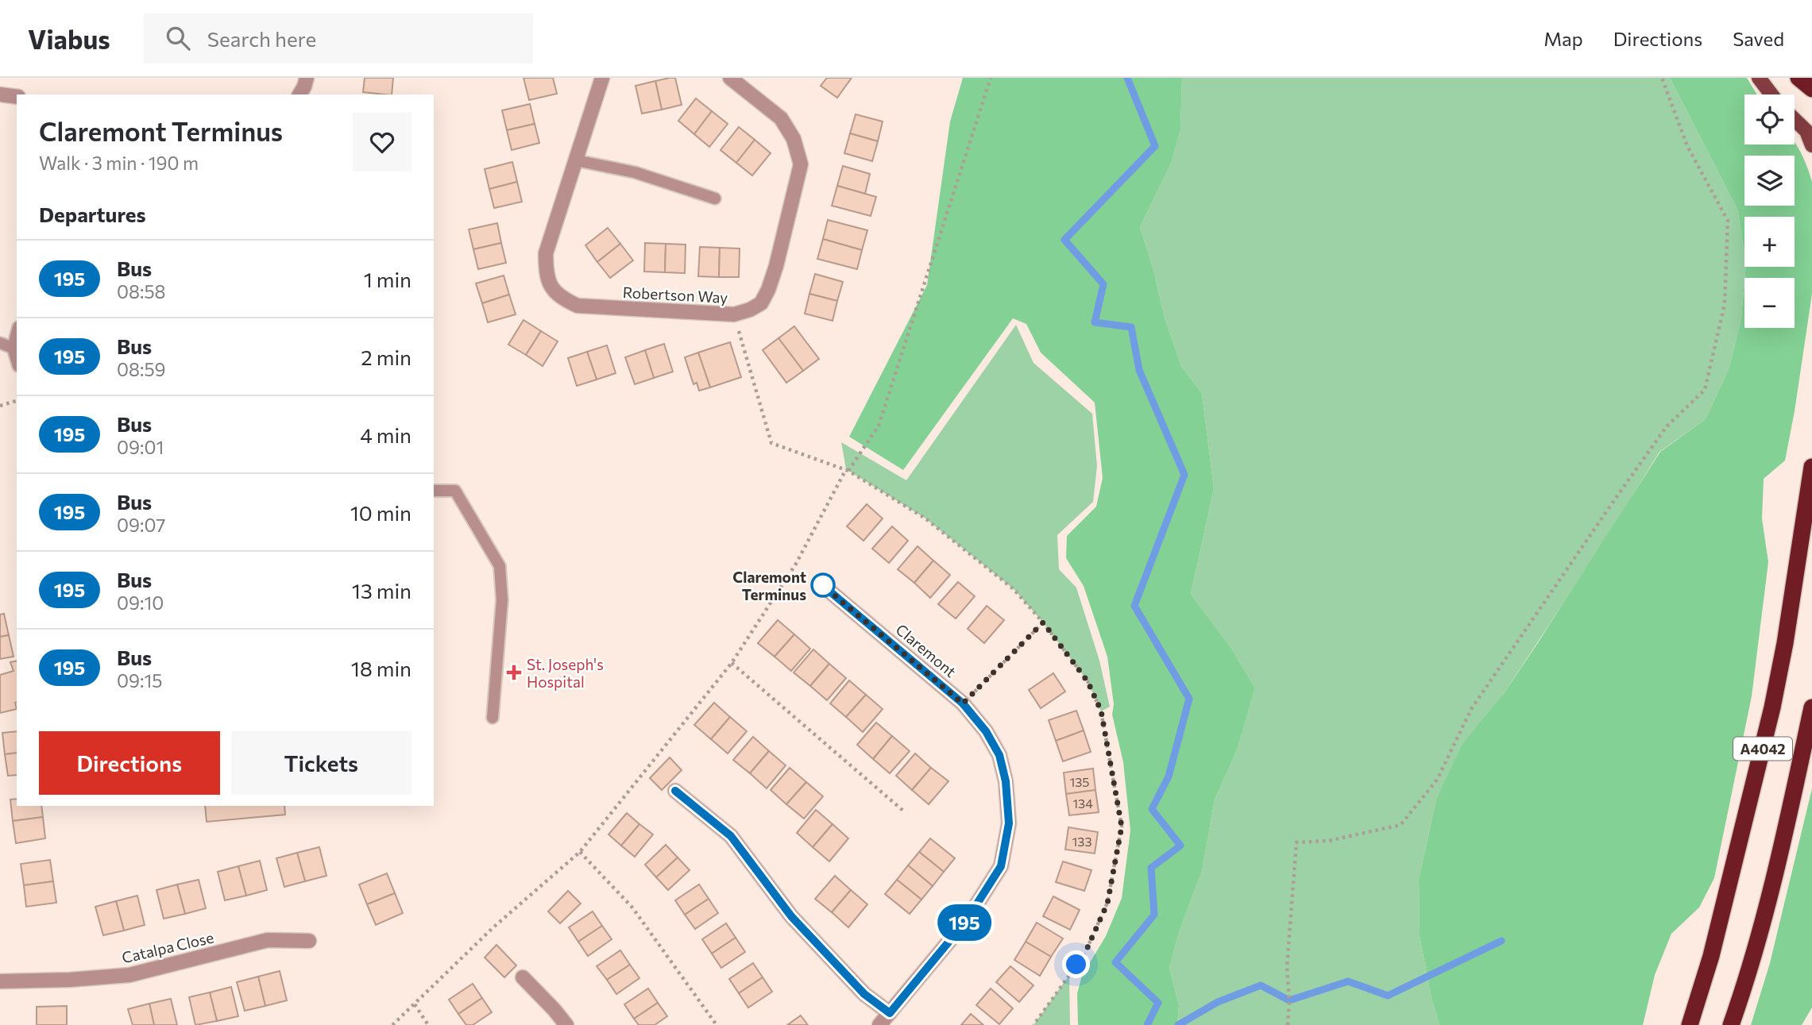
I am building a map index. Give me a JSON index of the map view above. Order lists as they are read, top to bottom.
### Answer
{
  "streets": {
    "highway": ["A4042"],
    "street": ["Robertson Way", "Claremont", "Catalpa Close"]
  },
  "places": {
    "other": ["Claremont Terminus"],
    "health": ["St. Joseph's Hospital"]
  },
  "lines": ["bus line 195"],
  "house_numbers": ["135", "134", "133"],
  "page": {
    "header": "Viabus",
    "search": "Search here",
    "nav": ["Map", "Directions", "Saved"],
    "on_map": "195",
    "map_buttons": ["+", "−"],
    "heading": [
      ["Claremont Terminus", "Walk · 3 min · 190 m"],
      "Departures"
    ],
    "list": [
      {
        "mark": "195",
        "name": "Bus",
        "note": "08:58",
        "value": "1 min"
      },
      {
        "mark": "195",
        "name": "Bus",
        "note": "08:59",
        "value": "2 min"
      },
      {
        "mark": "195",
        "name": "Bus",
        "note": "09:01",
        "value": "4 min"
      },
      {
        "mark": "195",
        "name": "Bus",
        "note": "09:07",
        "value": "10 min"
      },
      {
        "mark": "195",
        "name": "Bus",
        "note": "09:10",
        "value": "13 min"
      },
      {
        "mark": "195",
        "name": "Bus",
        "note": "09:15",
        "value": "18 min"
      }
    ],
    "buttons": ["Directions", "Tickets"]
  }
}
